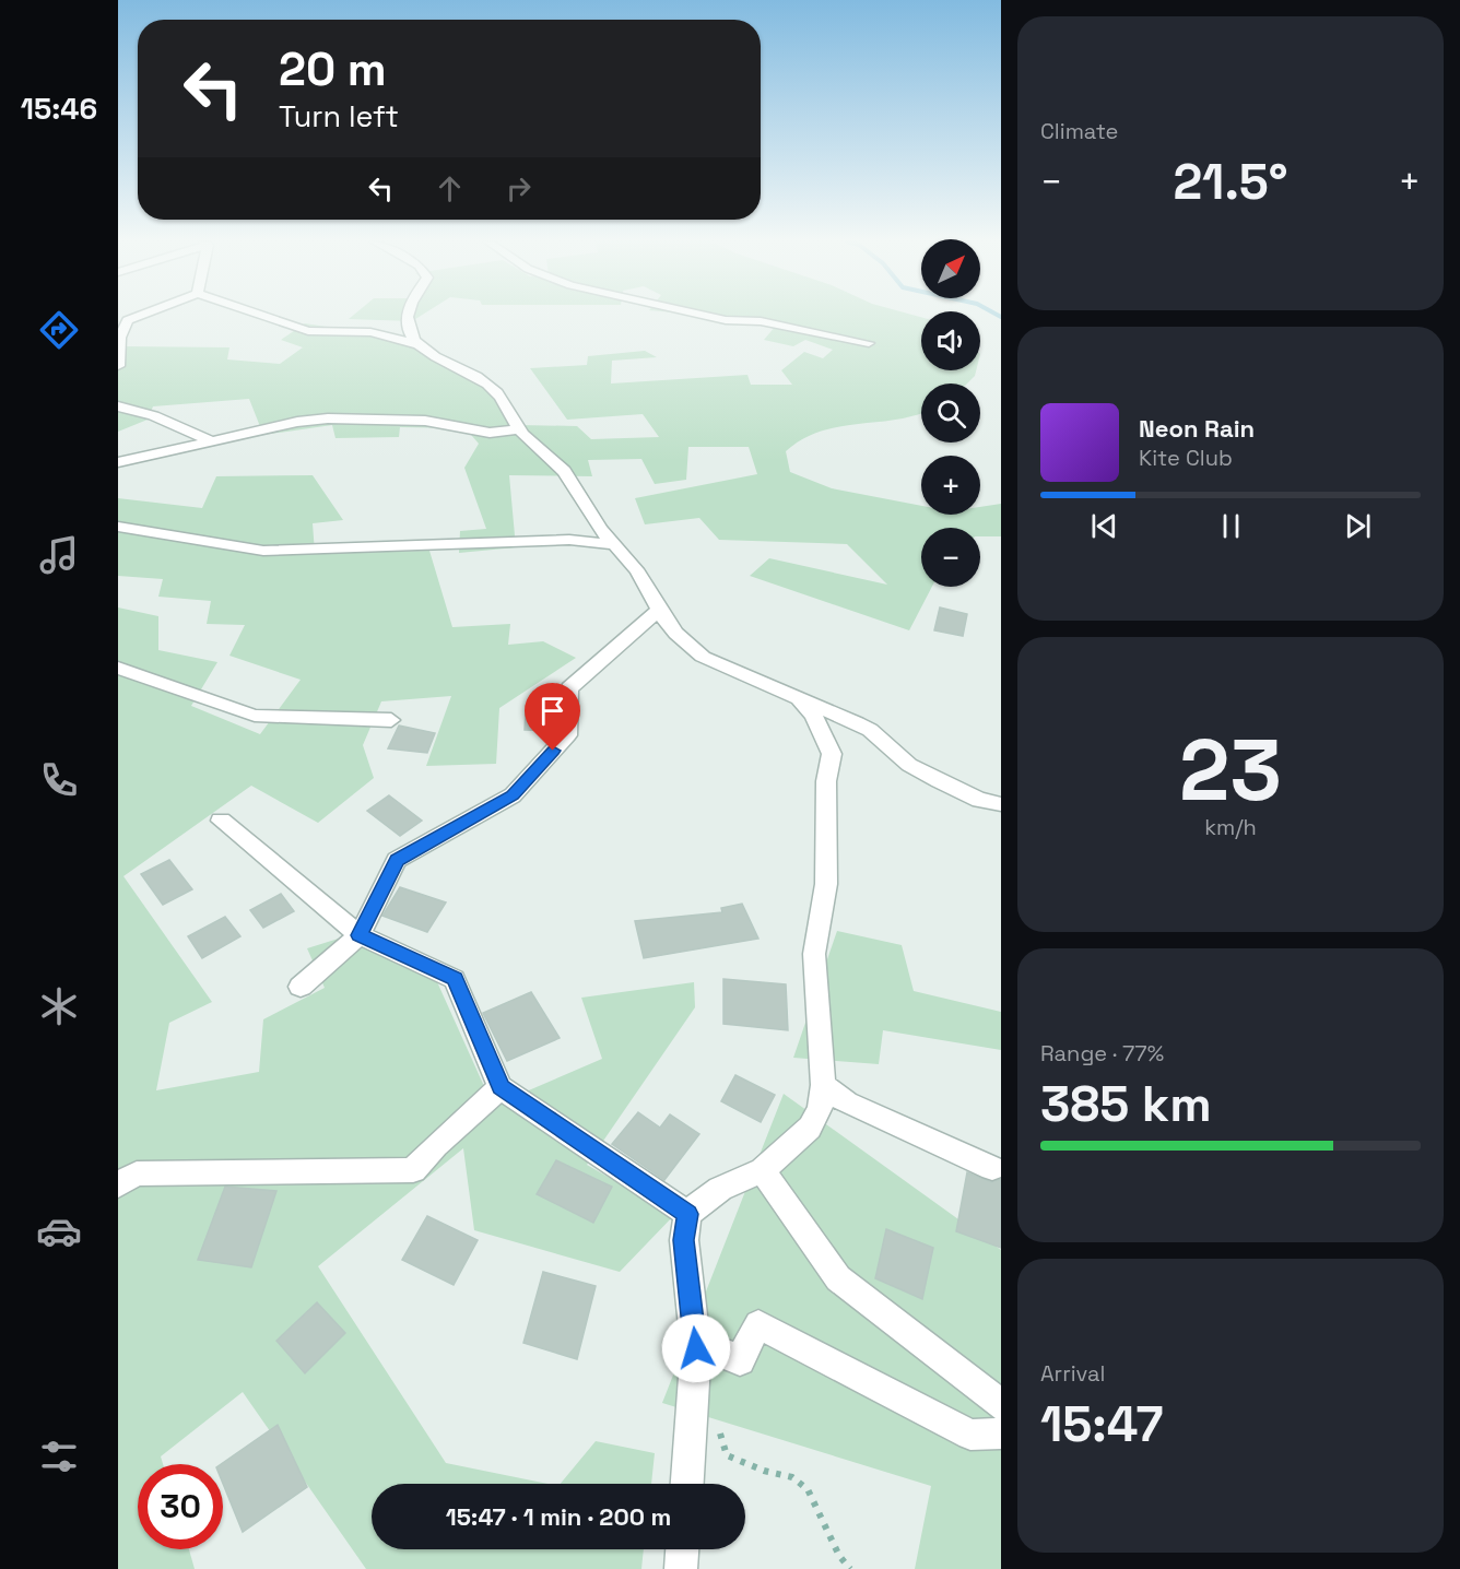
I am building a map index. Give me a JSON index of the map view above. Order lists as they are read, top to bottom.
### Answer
{
  "north": "top right",
  "page": {
    "tabs": "15:46",
    "tile": [
      "Climate",
      ["23", "km/h"],
      ["Range · 77%", "385 km"],
      ["Arrival", "15:47"]
    ],
    "turn": ["20 m", "Turn left"],
    "heat": ["−", "21.5°", "+"],
    "map_buttons": ["+", "−"],
    "song": ["Neon Rain", "Kite Club"],
    "limit": "30",
    "trip": "15:47 · 1 min · 200 m"
  }
}
